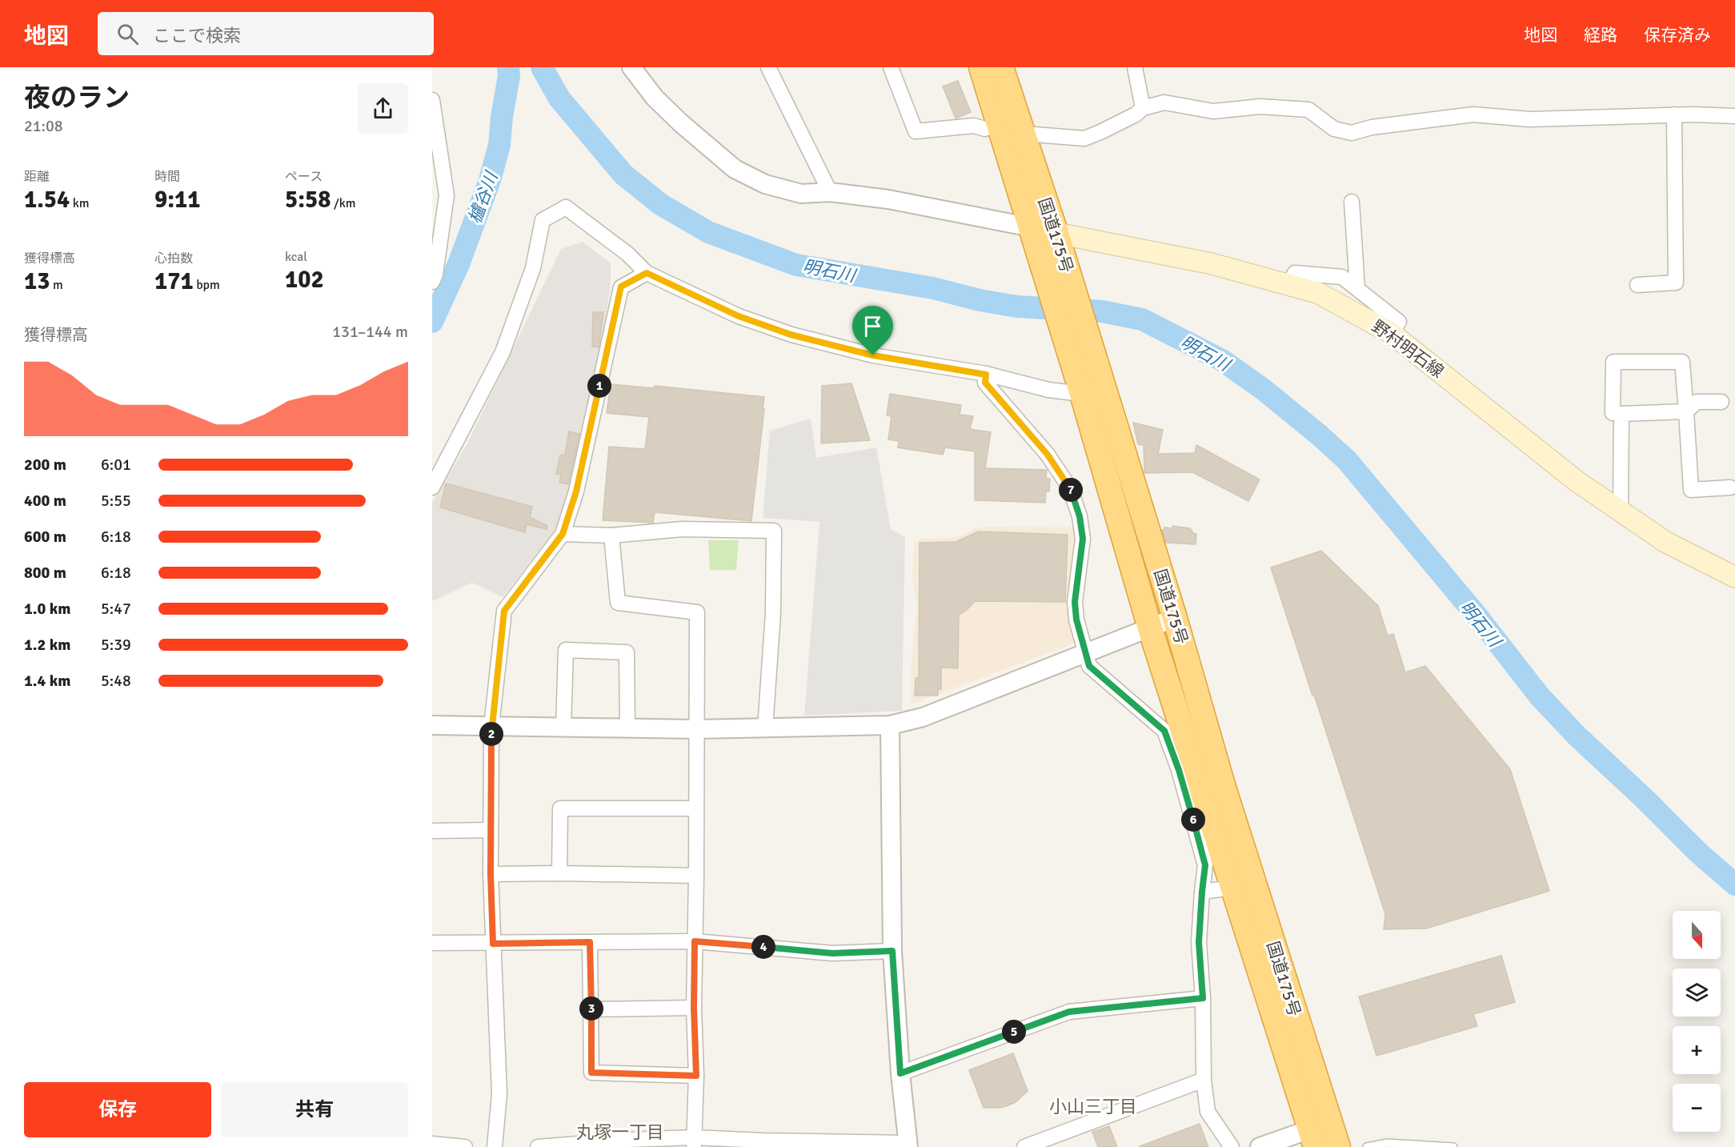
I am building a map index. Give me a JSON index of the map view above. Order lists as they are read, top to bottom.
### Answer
{
  "streets": {
    "highway": ["国道175号"],
    "main road": ["野村明石線"]
  },
  "crossings": [
    ["国道175号", "野村明石線"]
  ],
  "districts": ["小山三丁目", "丸塚一丁目"],
  "water": ["櫨谷川", "明石川"],
  "north": "bottom",
  "page": {
    "header": "地図",
    "search": "ここで検索",
    "nav": ["地図", "経路", "保存済み"],
    "heading": ["夜のラン", "21:08"],
    "stats": [
      ["距離", "1.54 km"],
      ["時間", "9:11"],
      ["ペース", "5:58 /km"],
      ["獲得標高", "13 m"],
      ["心拍数", "171 bpm"],
      ["kcal", "102"]
    ],
    "chart": ["獲得標高", "131–144 m"],
    "pins": [
      "1",
      "7",
      "2",
      "6",
      "4",
      "3",
      "5"
    ],
    "list": [
      {
        "name": "200 m",
        "note": "6:01"
      },
      {
        "name": "400 m",
        "note": "5:55"
      },
      {
        "name": "600 m",
        "note": "6:18"
      },
      {
        "name": "800 m",
        "note": "6:18"
      },
      {
        "name": "1.0 km",
        "note": "5:47"
      },
      {
        "name": "1.2 km",
        "note": "5:39"
      },
      {
        "name": "1.4 km",
        "note": "5:48"
      }
    ],
    "map_buttons": ["+", "−"],
    "buttons": ["保存", "共有"]
  }
}
